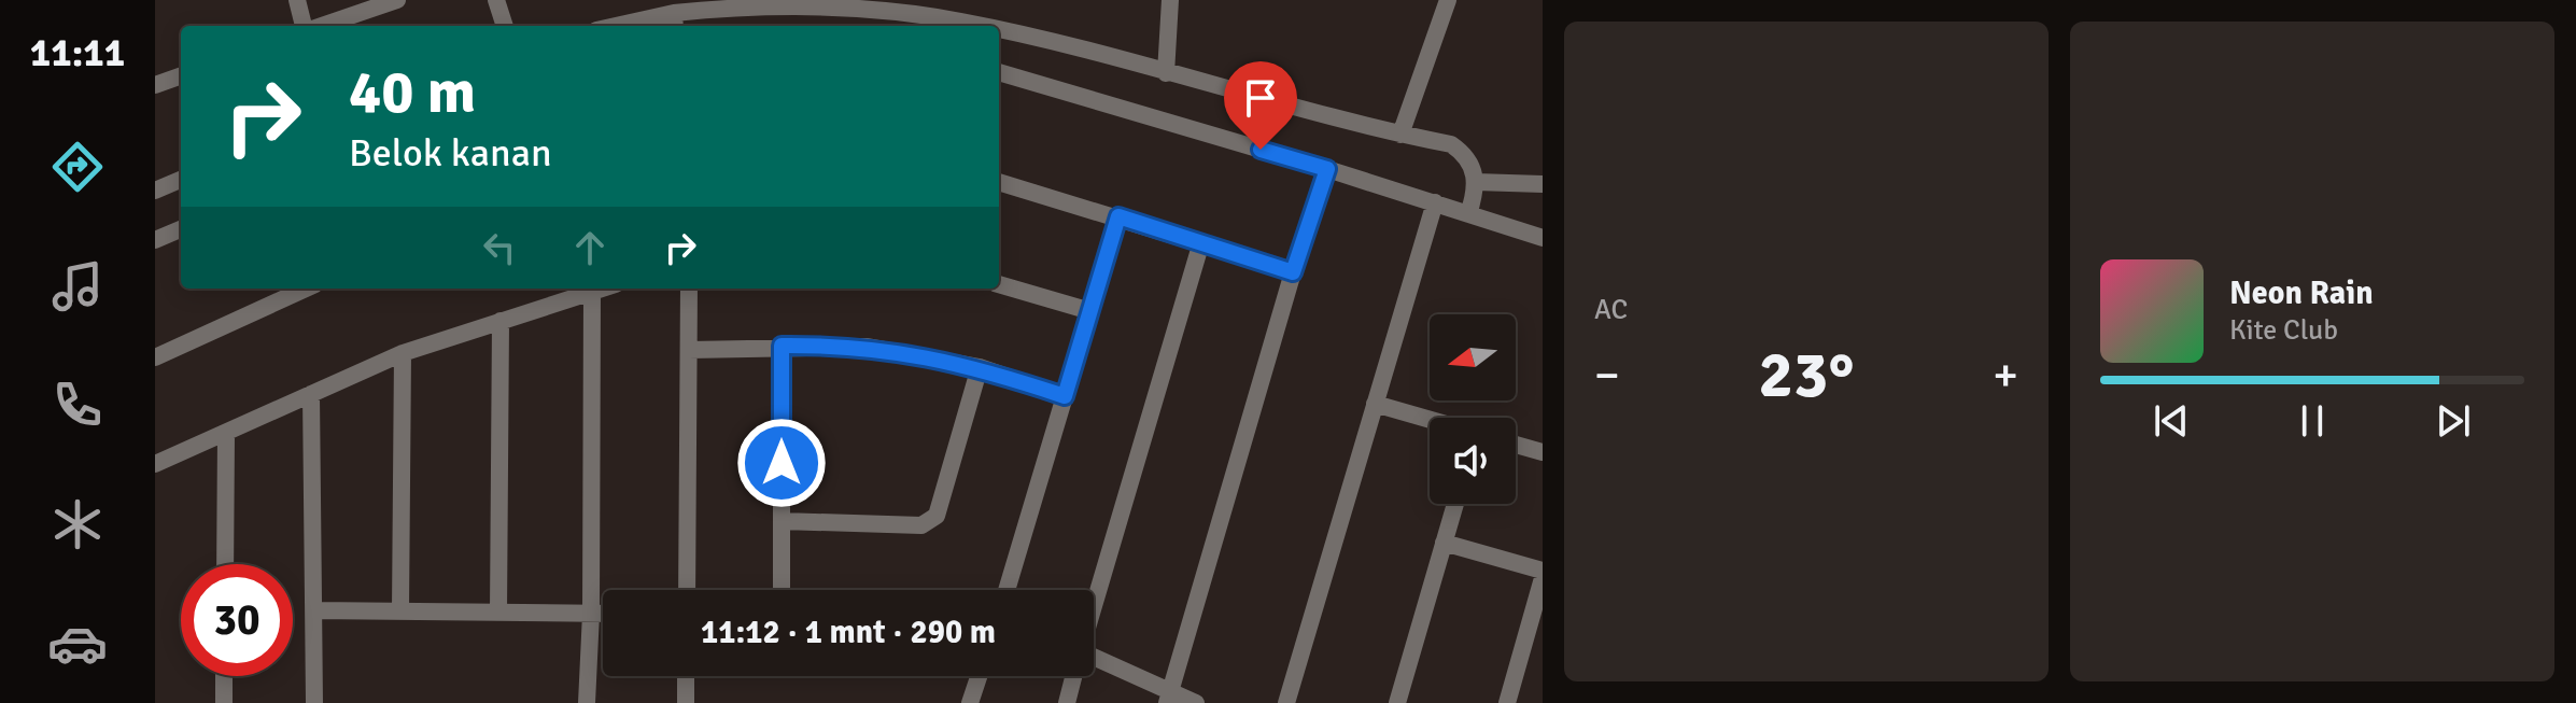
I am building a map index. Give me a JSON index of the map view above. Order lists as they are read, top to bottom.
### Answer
{
  "north": "left",
  "page": {
    "tabs": "11:11",
    "tile": "AC",
    "turn": ["40 m", "Belok kanan"],
    "song": ["Neon Rain", "Kite Club"],
    "heat": ["−", "23°", "+"],
    "limit": "30",
    "trip": "11:12 · 1 mnt · 290 m"
  }
}
